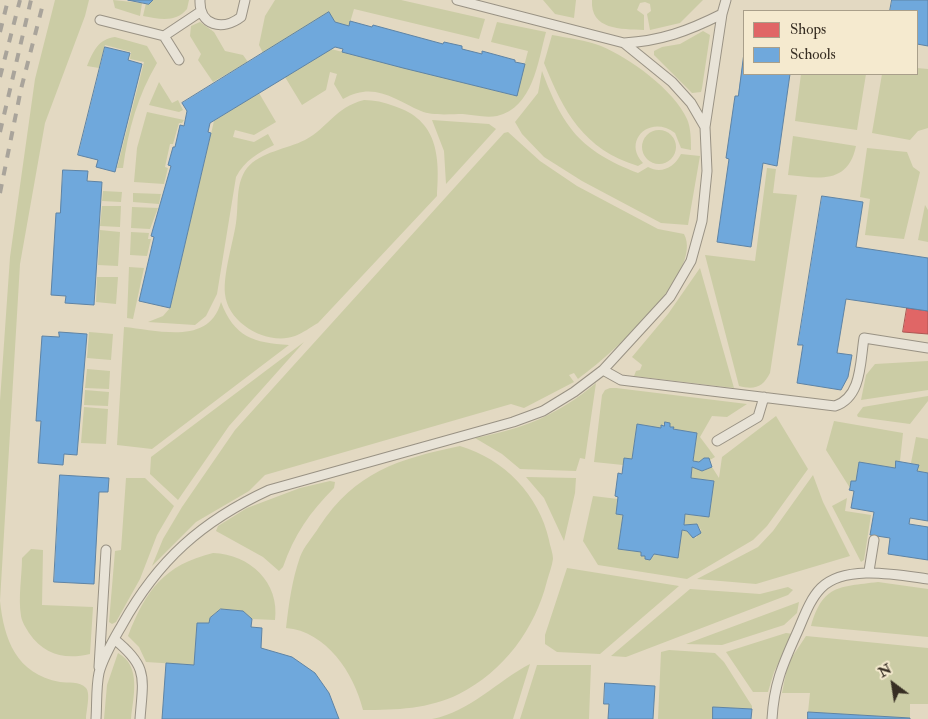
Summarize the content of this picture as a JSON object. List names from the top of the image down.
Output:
{
  "legend": ["Shops", "Schools"],
  "north": "top left"
}
